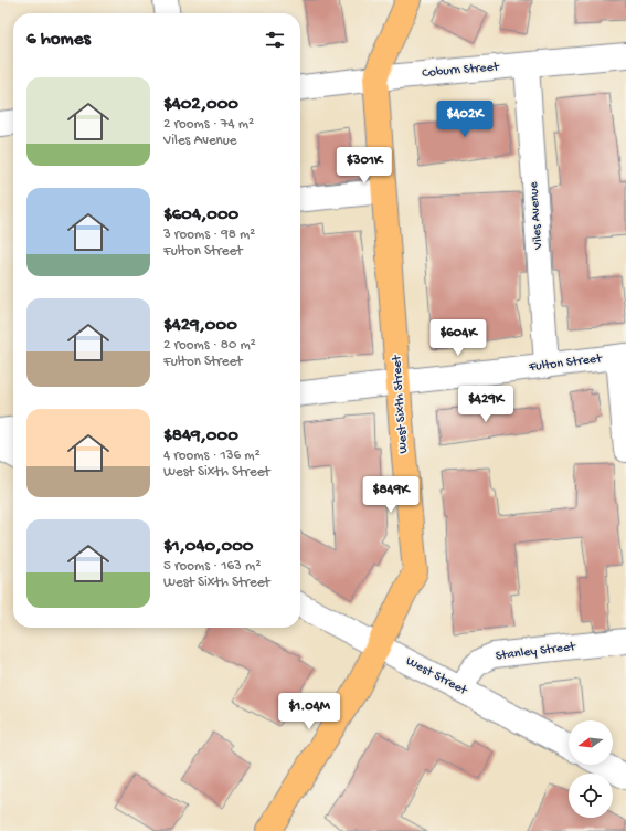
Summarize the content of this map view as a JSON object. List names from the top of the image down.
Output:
{
  "streets": {
    "main road": ["West Sixth Street"],
    "street": [
      "Coburn Street",
      "Viles Avenue",
      "Fulton Street",
      "Stanley Street",
      "West Street"
    ]
  },
  "crossings": [
    ["Coburn Street", "Viles Avenue"],
    ["Coburn Street", "West Sixth Street"],
    ["Viles Avenue", "Fulton Street"],
    ["Fulton Street", "West Sixth Street"],
    ["West Sixth Street", "West Street"],
    ["Stanley Street", "West Street"]
  ],
  "north": "left",
  "page": {
    "heading": "6 homes",
    "list": [
      {
        "name": "$402,000",
        "note": "2 rooms · 74 m² · Viles Avenue"
      },
      {
        "name": "$604,000",
        "note": "3 rooms · 98 m² · Fulton Street"
      },
      {
        "name": "$429,000",
        "note": "2 rooms · 80 m² · Fulton Street"
      },
      {
        "name": "$849,000",
        "note": "4 rooms · 136 m² · West Sixth Street"
      },
      {
        "name": "$1,040,000",
        "note": "5 rooms · 163 m² · West Sixth Street"
      }
    ],
    "price": [
      "$402K",
      "$301K",
      "$604K",
      "$429K",
      "$849K",
      "$1.04M"
    ]
  }
}
